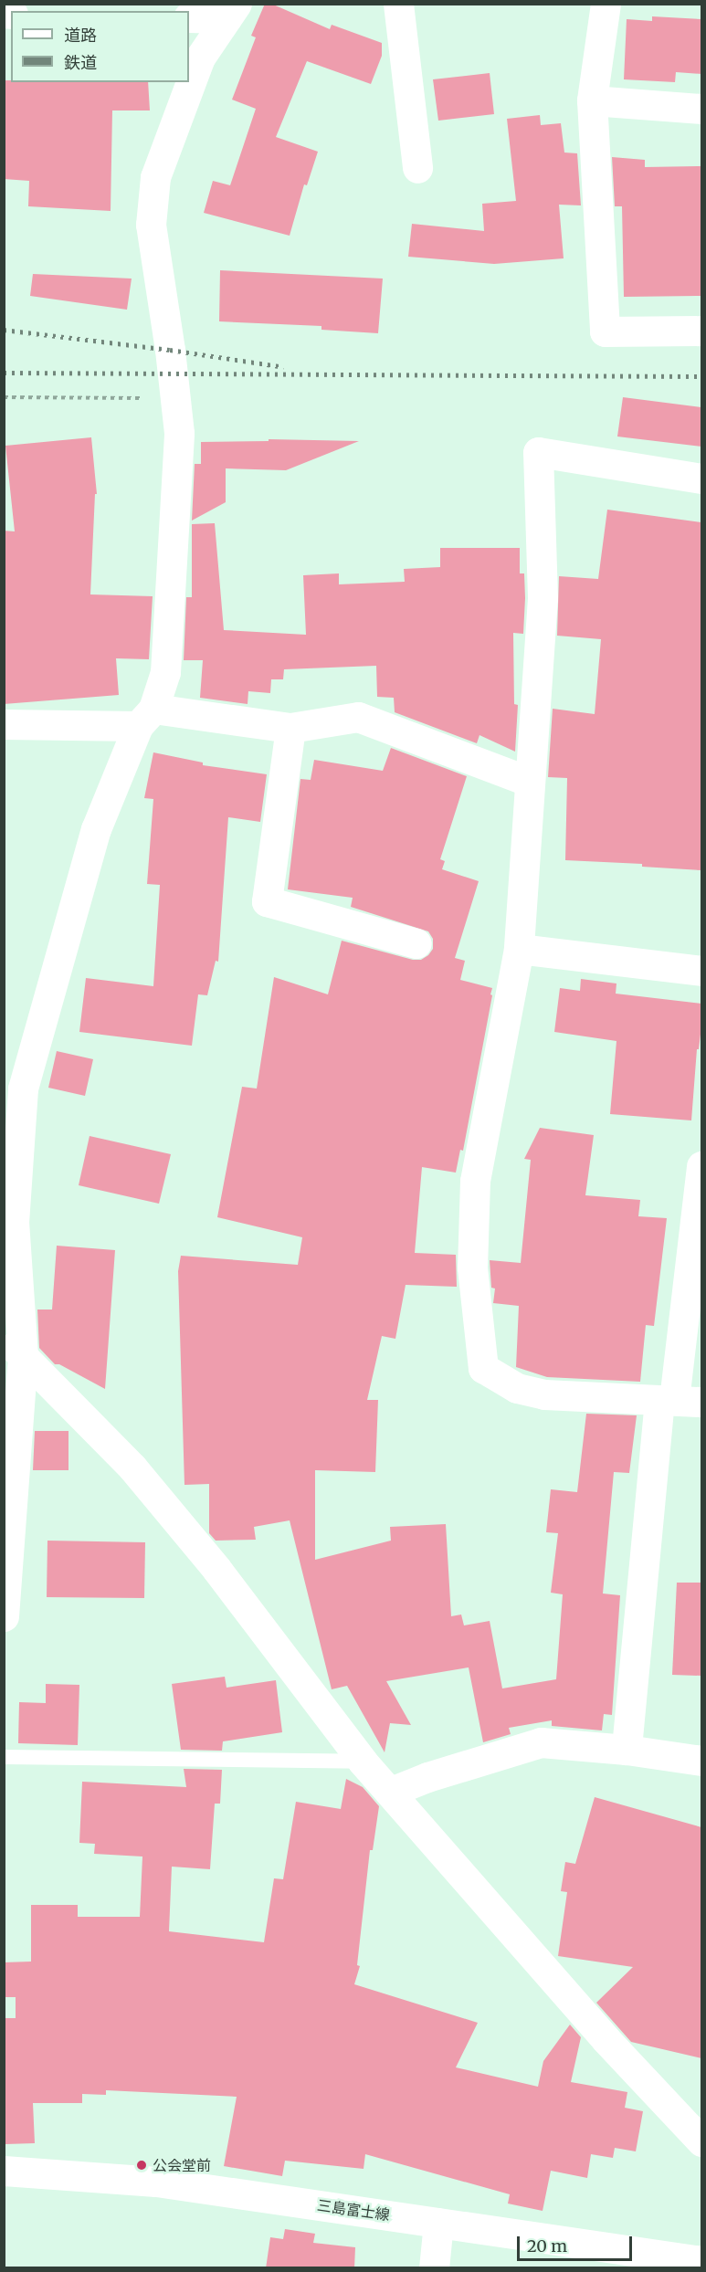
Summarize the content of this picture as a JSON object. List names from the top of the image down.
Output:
{
  "streets": {
    "street": ["三島富士線"]
  },
  "places": ["公会堂前"],
  "legend": ["道路", "鉄道"],
  "scale_bar": "20 m"
}
